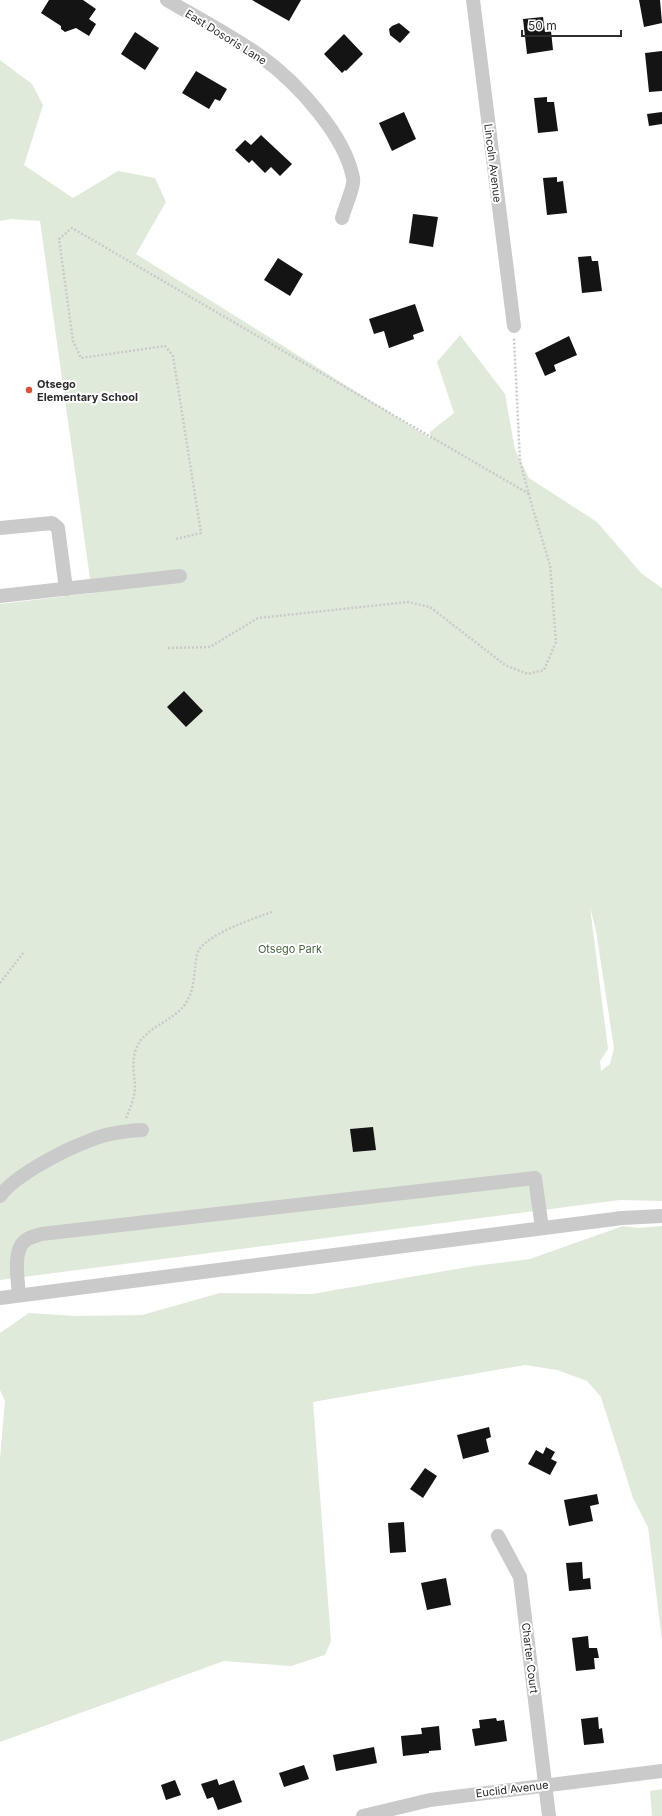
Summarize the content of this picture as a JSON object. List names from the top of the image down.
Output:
{
  "streets": {
    "street": [
      "East Dosoris Lane",
      "Lincoln Avenue",
      "Charter Court",
      "Euclid Avenue"
    ]
  },
  "crossings": [
    ["Charter Court", "Euclid Avenue"]
  ],
  "parks": ["Otsego Park"],
  "places": ["Otsego Elementary School"],
  "scale_bar": "50 m"
}
